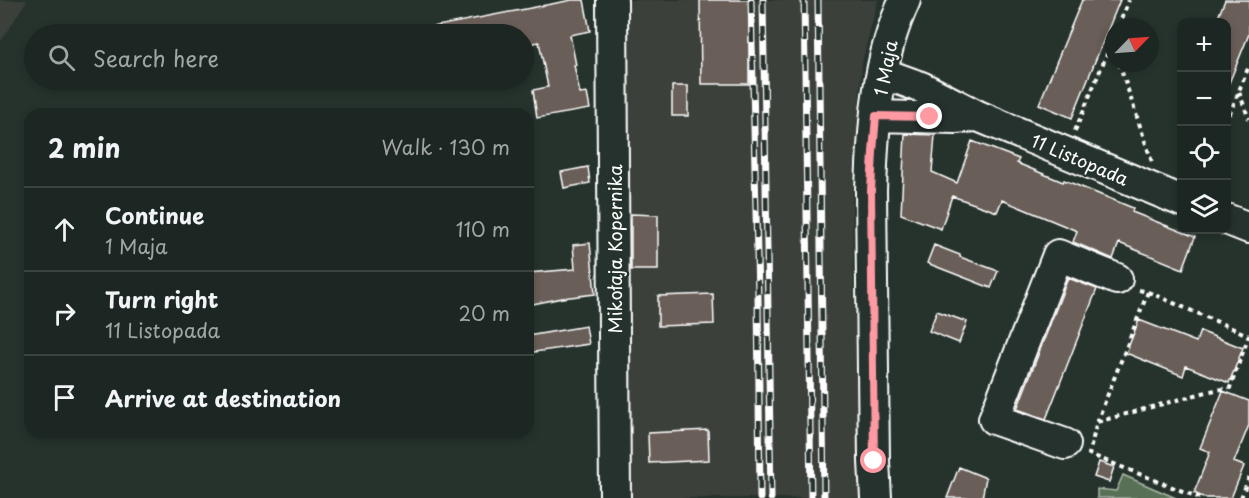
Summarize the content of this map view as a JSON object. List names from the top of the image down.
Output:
{
  "streets": {
    "street": ["1 Maja", "11 Listopada", "Mikołaja Kopernika"]
  },
  "crossings": [
    ["1 Maja", "11 Listopada"]
  ],
  "north": "top right",
  "page": {
    "map_buttons": ["+", "−"],
    "search": "Search here",
    "heading": ["2 min", "Walk · 130 m"],
    "list": [
      ["Continue", "1 Maja", "110 m"],
      ["Turn right", "11 Listopada", "20 m"],
      "Arrive at destination"
    ]
  }
}
